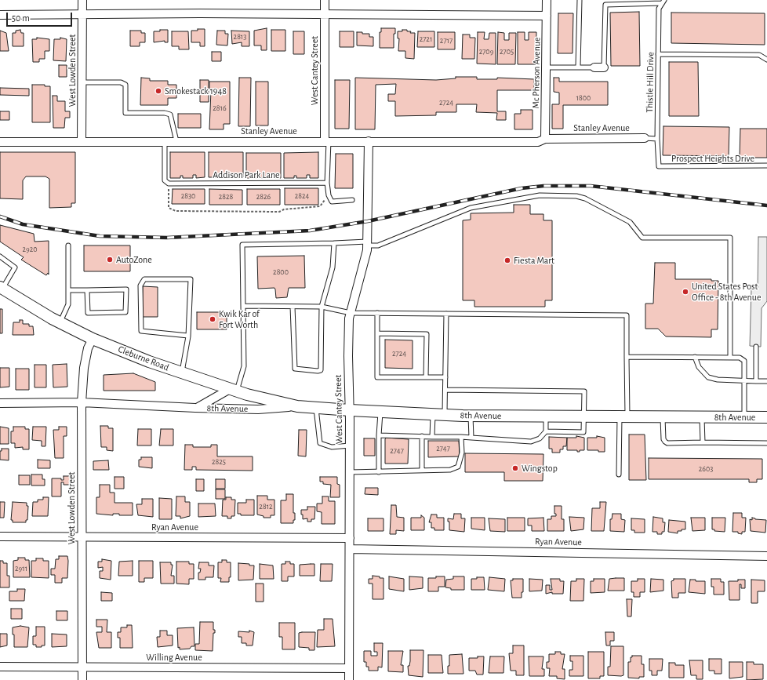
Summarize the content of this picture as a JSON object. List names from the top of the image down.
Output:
{
  "streets": {
    "main road": ["Cleburne Road", "8th Avenue"],
    "street": [
      "West Lowden Street",
      "West Cantey Street",
      "Mc Pherson Avenue",
      "Stanley Avenue",
      "Ryan Avenue",
      "Willing Avenue"
    ],
    "lane": ["Thistle Hill Drive", "Prospect Heights Drive", "Addison Park Lane"]
  },
  "crossings": [
    ["West Lowden Street", "Stanley Avenue"],
    ["West Lowden Street", "Cleburne Road"],
    ["West Lowden Street", "8th Avenue"],
    ["West Lowden Street", "Ryan Avenue"],
    ["West Lowden Street", "Willing Avenue"],
    ["West Cantey Street", "Stanley Avenue"],
    ["West Cantey Street", "8th Avenue"],
    ["West Cantey Street", "Ryan Avenue"],
    ["West Cantey Street", "Willing Avenue"],
    ["Mc Pherson Avenue", "Stanley Avenue"],
    ["Thistle Hill Drive", "Stanley Avenue"],
    ["Thistle Hill Drive", "Prospect Heights Drive"],
    ["Cleburne Road", "8th Avenue"]
  ],
  "places": [
    "Smokestack 1948",
    "AutoZone",
    "Fiesta Mart",
    "United States Post Office - 8th Avenue",
    "Kwik Kar of Fort Worth",
    "Wingstop"
  ],
  "house_numbers": [
    "2813",
    "2721",
    "2717",
    "2709",
    "2705",
    "1800",
    "2724",
    "2816",
    "2830",
    "2824",
    "2828",
    "2826",
    "2920",
    "2800",
    "2724",
    "2747",
    "2747",
    "2825",
    "2603",
    "2812",
    "2911"
  ],
  "scale_bar": "50 m"
}
